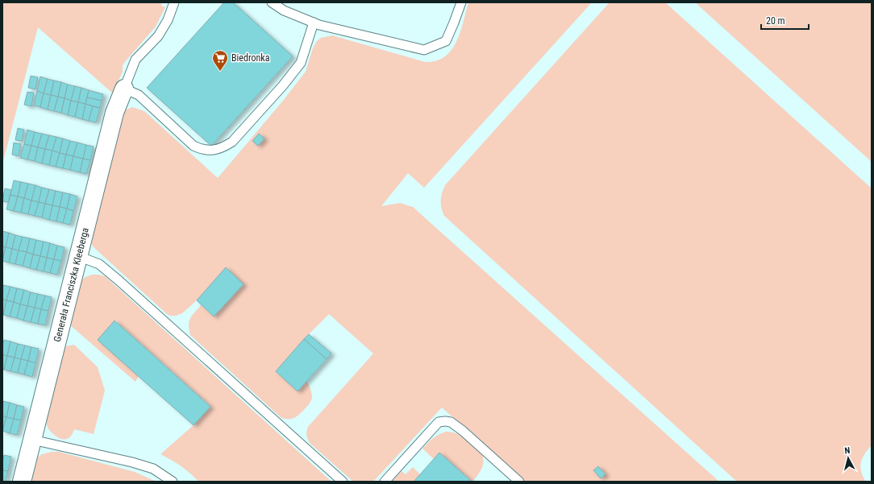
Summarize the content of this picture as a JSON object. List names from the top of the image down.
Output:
{
  "streets": {
    "street": ["Generała Franciszka Kleeberga"]
  },
  "places": {
    "supermarket": ["Biedronka"]
  },
  "scale_bar": "20 m",
  "north": "top"
}
